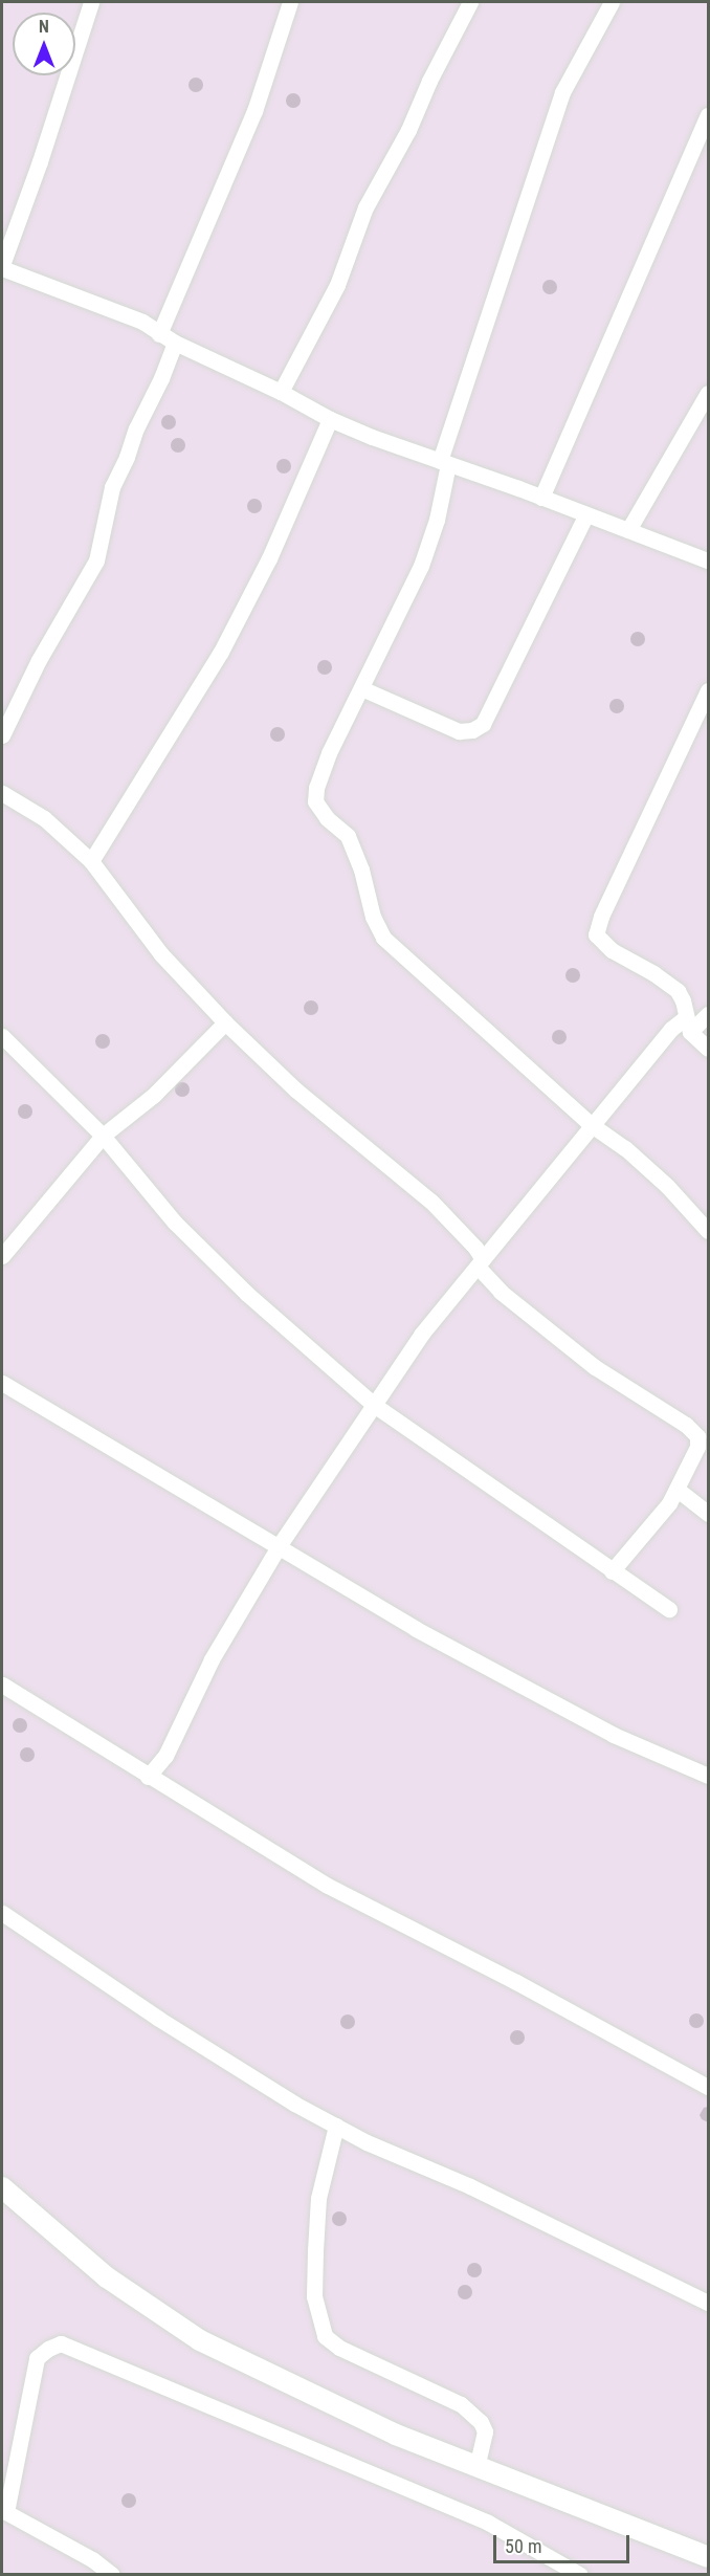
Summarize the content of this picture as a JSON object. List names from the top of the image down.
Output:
{
  "scale_bar": "50 m",
  "north": "top"
}
